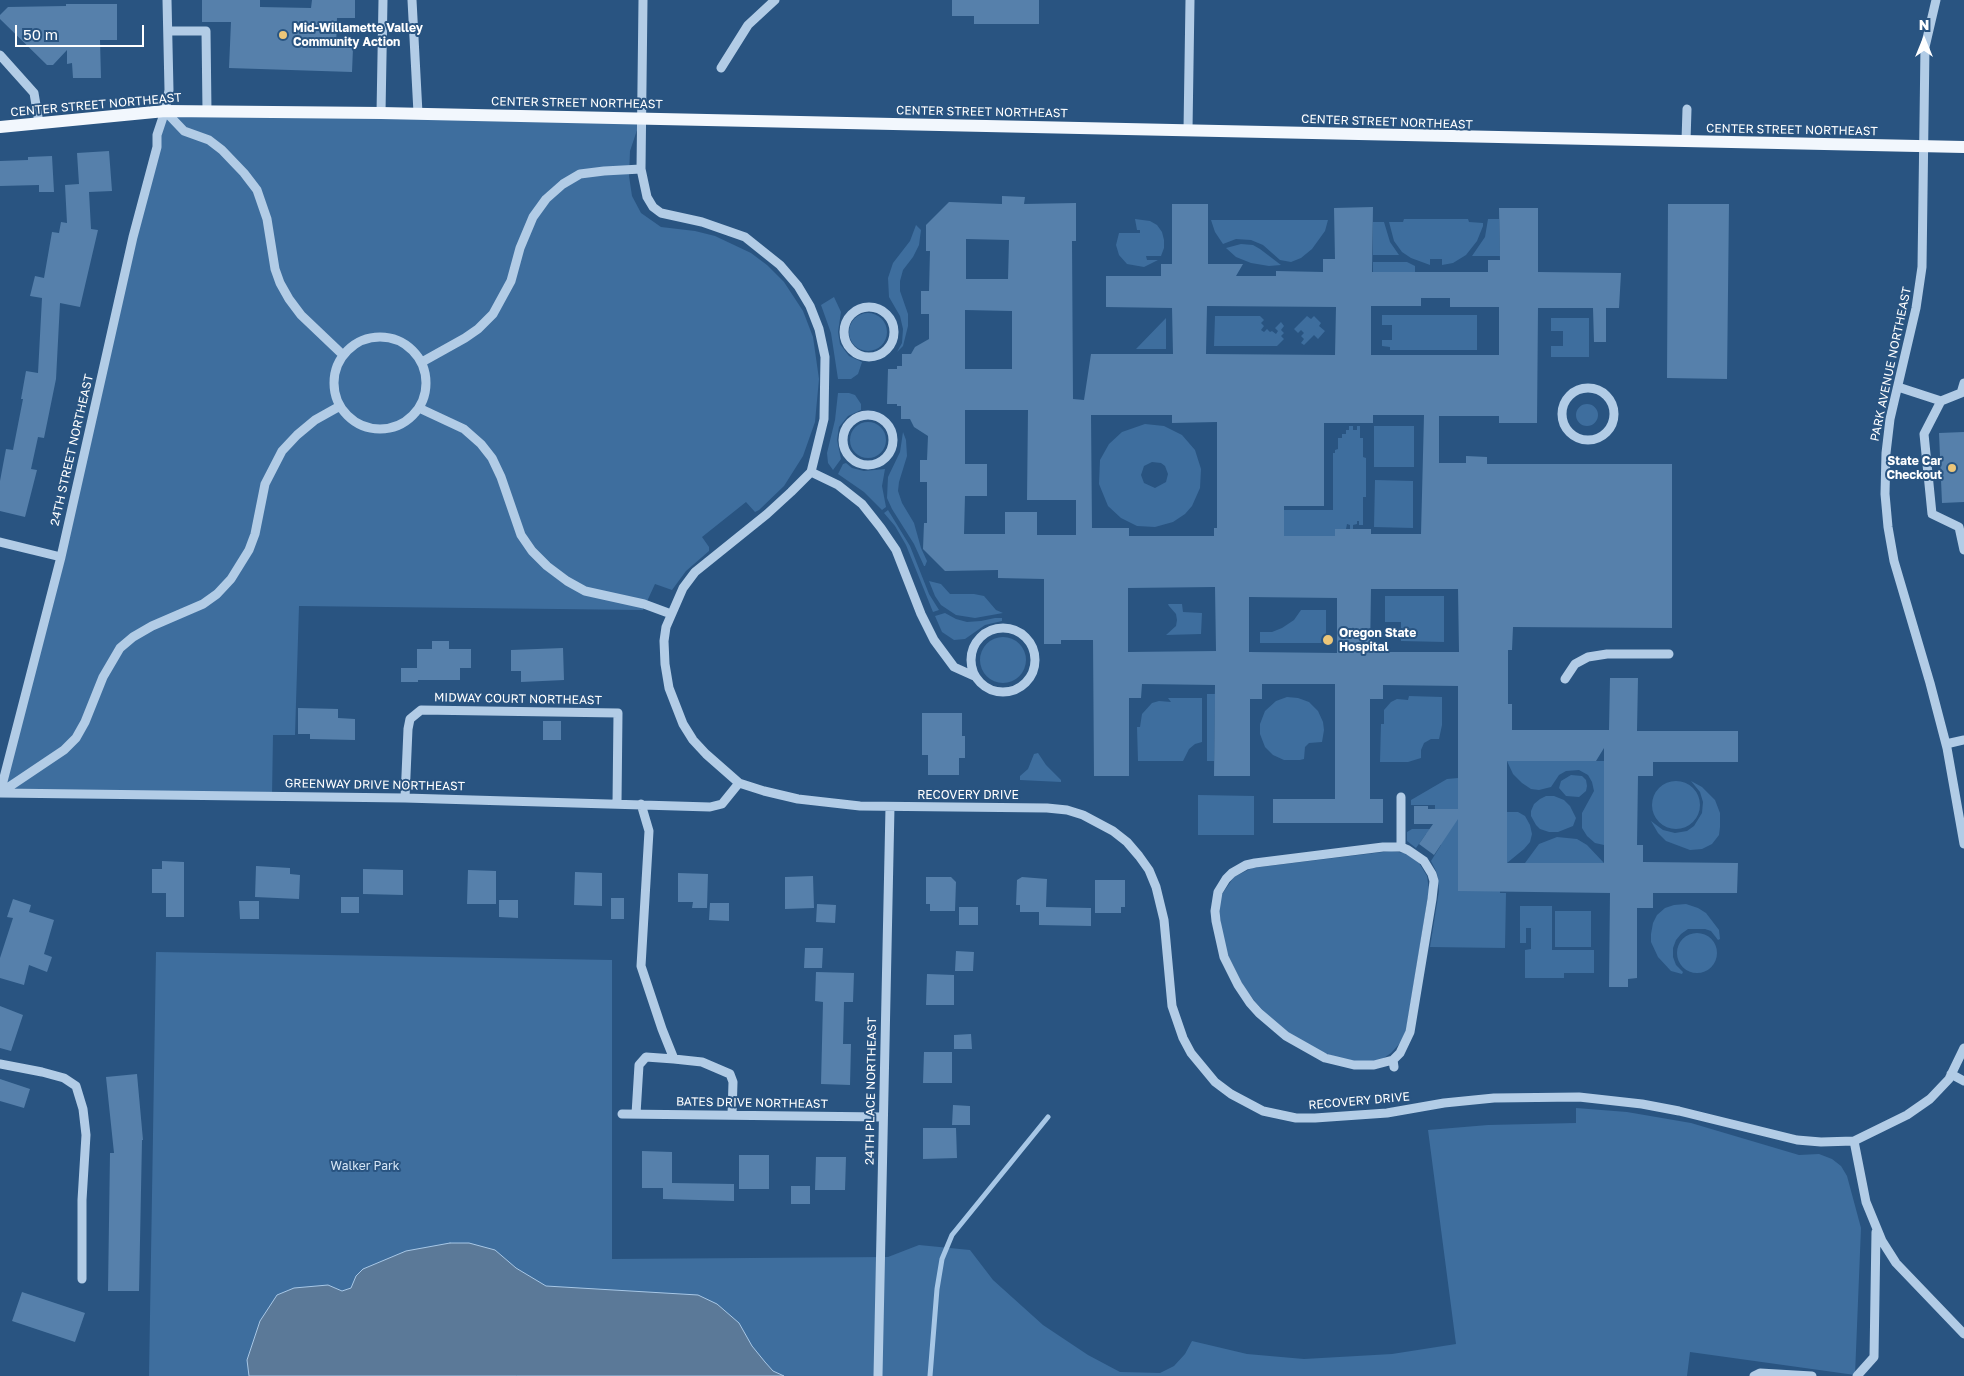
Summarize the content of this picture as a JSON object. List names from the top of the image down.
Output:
{
  "streets": {
    "main road": ["CENTER STREET NORTHEAST"],
    "street": [
      "PARK AVENUE NORTHEAST",
      "24TH STREET NORTHEAST",
      "MIDWAY COURT NORTHEAST",
      "GREENWAY DRIVE NORTHEAST",
      "RECOVERY DRIVE",
      "24TH PLACE NORTHEAST",
      "BATES DRIVE NORTHEAST"
    ]
  },
  "crossings": [
    ["CENTER STREET NORTHEAST", "PARK AVENUE NORTHEAST"],
    ["CENTER STREET NORTHEAST", "24TH STREET NORTHEAST"],
    ["CENTER STREET NORTHEAST", "RECOVERY DRIVE"],
    ["24TH STREET NORTHEAST", "GREENWAY DRIVE NORTHEAST"],
    ["MIDWAY COURT NORTHEAST", "GREENWAY DRIVE NORTHEAST"],
    ["GREENWAY DRIVE NORTHEAST", "RECOVERY DRIVE"],
    ["RECOVERY DRIVE", "24TH PLACE NORTHEAST"],
    ["24TH PLACE NORTHEAST", "BATES DRIVE NORTHEAST"]
  ],
  "parks": ["Walker Park"],
  "places": ["Mid-Willamette Valley Community Action", "State Car Checkout", "Oregon State Hospital"],
  "scale_bar": "50 m",
  "north": "top"
}
